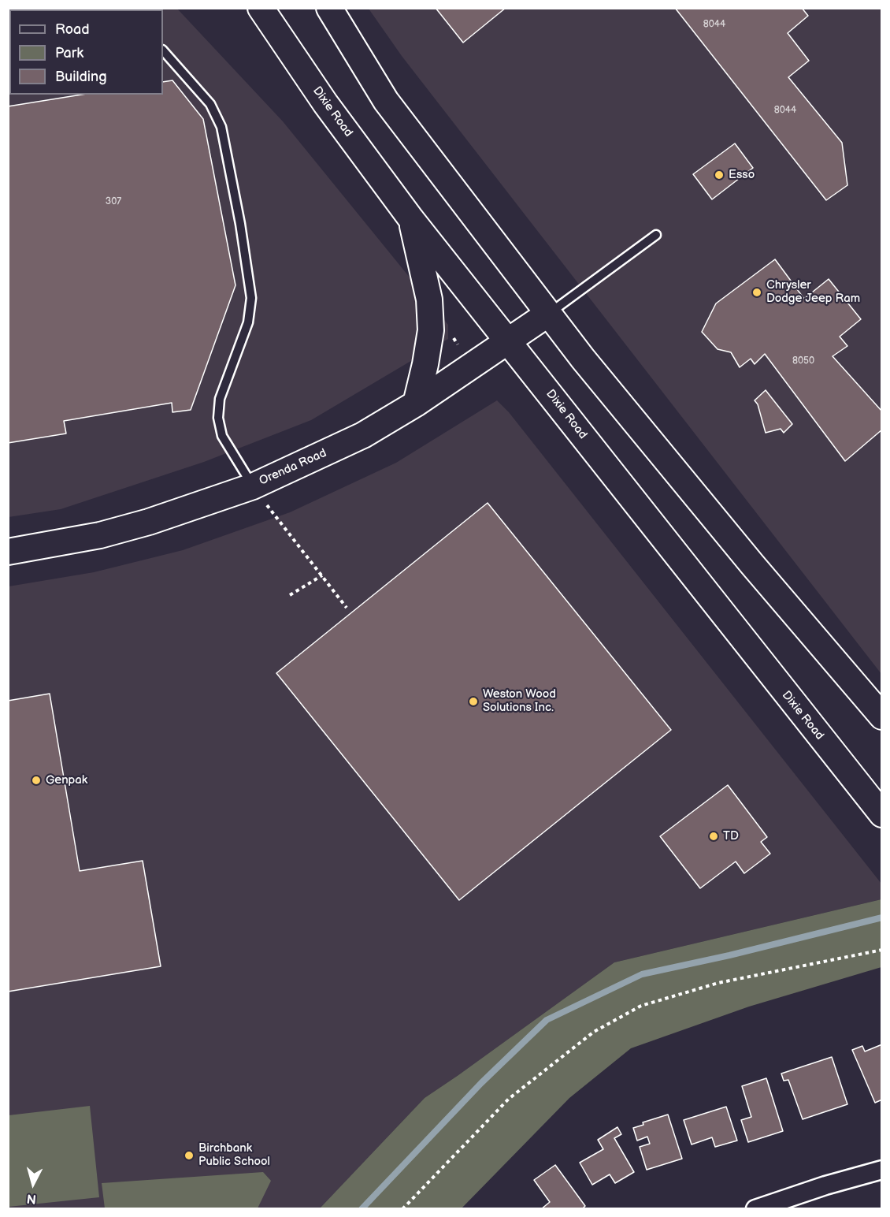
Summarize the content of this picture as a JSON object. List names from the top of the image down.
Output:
{
  "streets": {
    "main road": ["Dixie Road", "Orenda Road"]
  },
  "crossings": [
    ["Dixie Road", "Orenda Road"]
  ],
  "places": [
    "Esso",
    "Chrysler Dodge Jeep Ram",
    "Weston Wood Solutions Inc.",
    "Genpak",
    "TD",
    "Birchbank Public School"
  ],
  "house_numbers": [
    "8044",
    "8044",
    "307",
    "8050"
  ],
  "legend": ["Road", "Park", "Building"],
  "north": "bottom"
}
